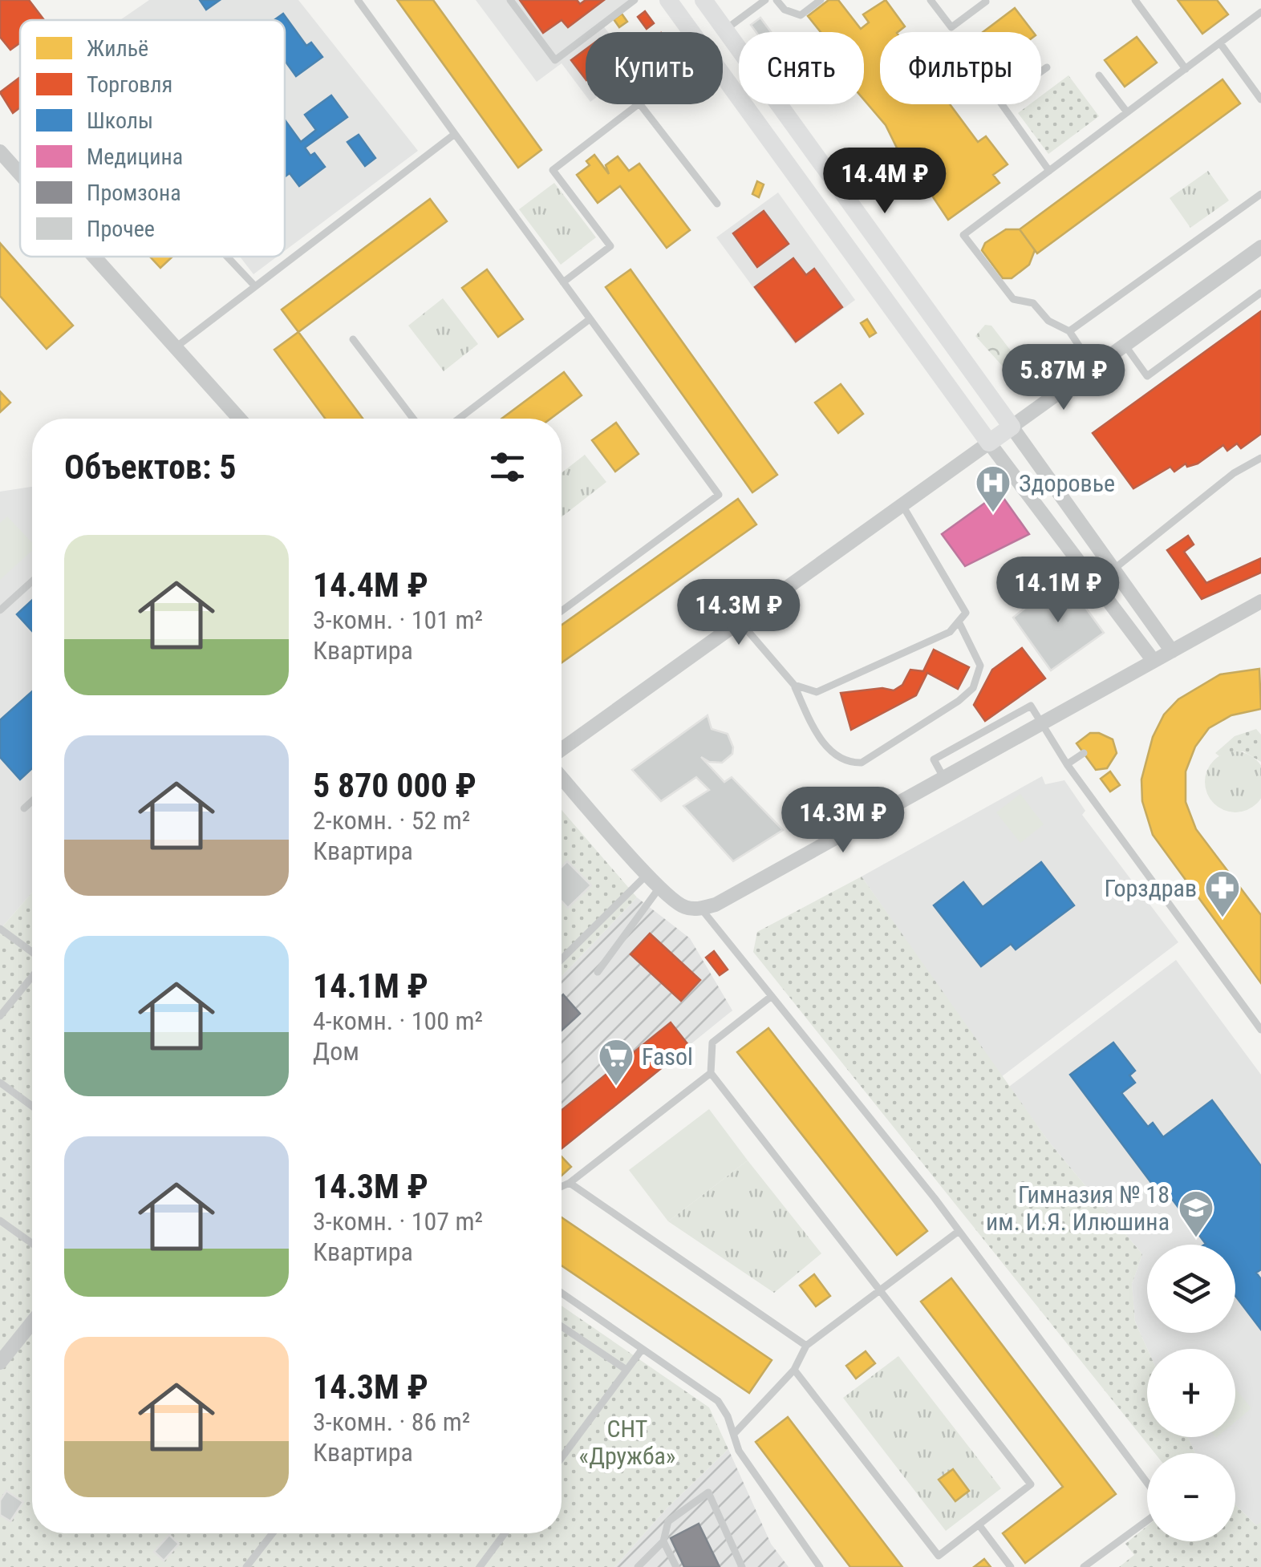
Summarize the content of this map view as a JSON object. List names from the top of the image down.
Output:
{
  "parks": ["СНТ «Дружба»"],
  "places": {
    "hospital": ["Здоровье"],
    "pharmacy": ["Горздрав"],
    "supermarket": ["Fasol"],
    "school or university": ["Гимназия № 18 им. И.Я. Илюшина"]
  },
  "legend": [
    "Жильё",
    "Торговля",
    "Школы",
    "Медицина",
    "Промзона",
    "Прочее"
  ],
  "page": {
    "chip": ["Купить", "Снять", "Фильтры"],
    "price": [
      "14.4M ₽",
      "5.87M ₽",
      "14.1M ₽",
      "14.3M ₽",
      "14.3M ₽"
    ],
    "heading": "Объектов: 5",
    "list": [
      {
        "name": "14.4M ₽",
        "note": "3-комн. · 101 m² · Квартира"
      },
      {
        "name": "5 870 000 ₽",
        "note": "2-комн. · 52 m² · Квартира"
      },
      {
        "name": "14.1M ₽",
        "note": "4-комн. · 100 m² · Дом"
      },
      {
        "name": "14.3M ₽",
        "note": "3-комн. · 107 m² · Квартира"
      },
      {
        "name": "14.3M ₽",
        "note": "3-комн. · 86 m² · Квартира"
      }
    ],
    "map_buttons": ["+", "−"]
  }
}
